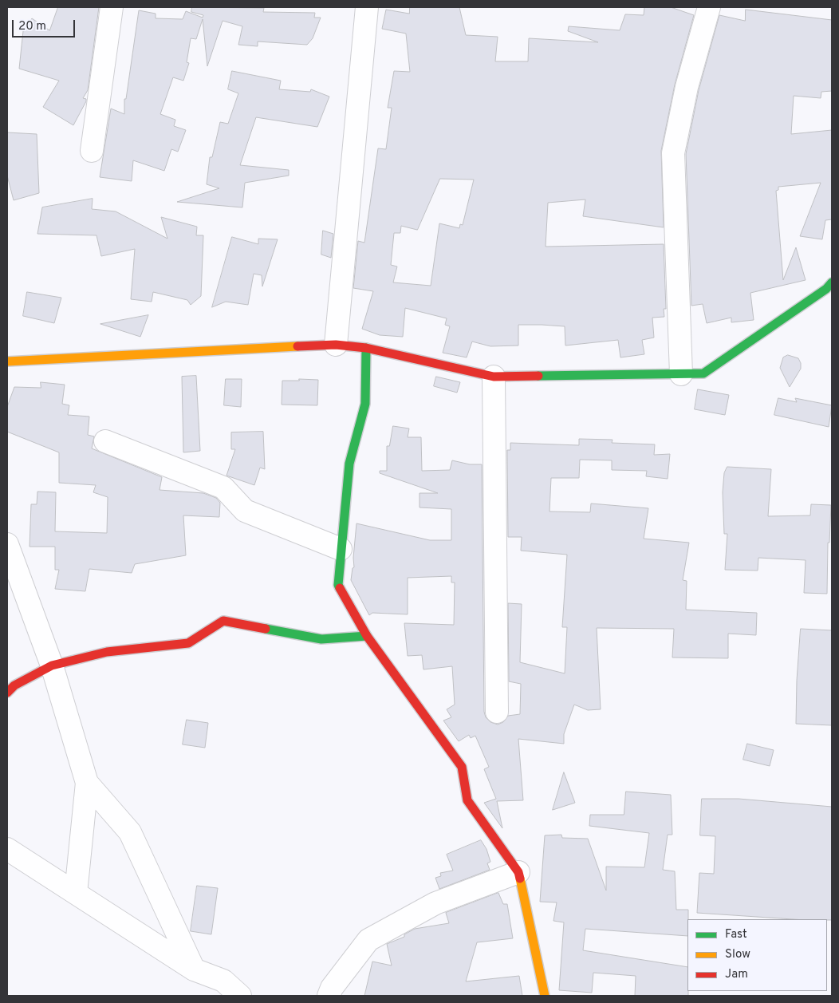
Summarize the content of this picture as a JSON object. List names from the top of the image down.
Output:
{
  "legend": ["Fast", "Slow", "Jam"],
  "scale_bar": "20 m"
}
